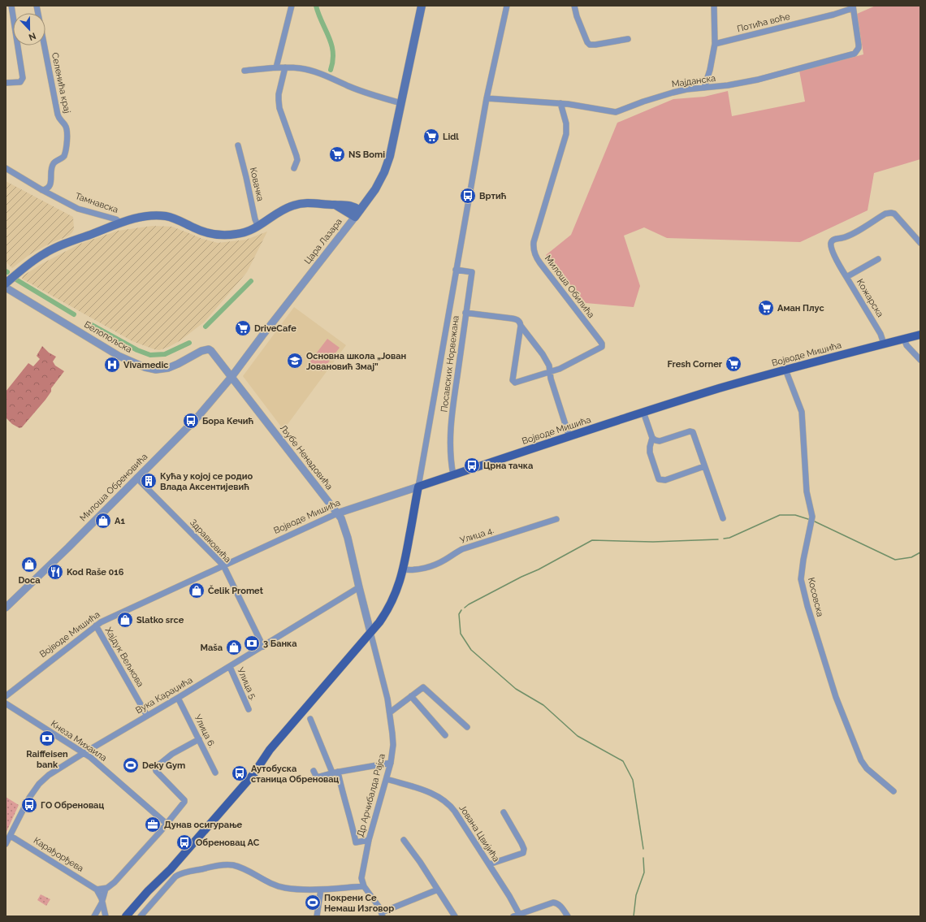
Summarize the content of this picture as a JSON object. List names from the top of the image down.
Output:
{
  "streets": {
    "main road": ["Тамнавска", "Цара Лазара", "Војводе Мишића"],
    "street": [
      "Потића воће",
      "Мајданска",
      "Селенића крај",
      "Ковачка",
      "Милоша Обилића",
      "Кожарска",
      "Белопољска",
      "Посавских Норвежана",
      "Љубе Ненадовића",
      "Милоша Обреновића",
      "Улица 4.",
      "Здравковића",
      "Косовска",
      "Хајдук Вељкова",
      "Улица 5.",
      "Вука Караџића",
      "Улица 6.",
      "Кнеза Михаила",
      "Др Арчибалда Рајса",
      "Јована Цвијића",
      "Карађорђева"
    ]
  },
  "crossings": [
    ["Потића воће", "Мајданска"],
    ["Мајданска", "Милоша Обилића"],
    ["Селенића крај", "Тамнавска"],
    ["Ковачка", "Тамнавска"],
    ["Тамнавска", "Цара Лазара"],
    ["Цара Лазара", "Белопољска"],
    ["Цара Лазара", "Љубе Ненадовића"],
    ["Цара Лазара", "Милоша Обреновића"],
    ["Кожарска", "Војводе Мишића"],
    ["Белопољска", "Љубе Ненадовића"],
    ["Белопољска", "Милоша Обреновића"],
    ["Војводе Мишића", "Посавских Норвежана"],
    ["Војводе Мишића", "Љубе Ненадовића"],
    ["Војводе Мишића", "Здравковића"],
    ["Војводе Мишића", "Косовска"],
    ["Војводе Мишића", "Хајдук Вељкова"],
    ["Љубе Ненадовића", "Милоша Обреновића"],
    ["Љубе Ненадовића", "Вука Караџића"],
    ["Љубе Ненадовића", "Др Арчибалда Рајса"],
    ["Милоша Обреновића", "Здравковића"],
    ["Здравковића", "Вука Караџића"],
    ["Хајдук Вељкова", "Вука Караџића"],
    ["Улица 5.", "Вука Караџића"],
    ["Вука Караџића", "Улица 6."],
    ["Вука Караџића", "Кнеза Михаила"],
    ["Вука Караџића", "Карађорђева"],
    ["Др Арчибалда Рајса", "Јована Цвијића"]
  ],
  "places": {
    "supermarket": [
      "Lidl",
      "NS Bomi",
      "Аман Плус",
      "DriveCafe",
      "Fresh Corner"
    ],
    "bus stop": [
      "Вртић",
      "Бора Кечић",
      "Црна тачка",
      "Аутобуска станица Обреновац",
      "ГО Обреновац",
      "Обреновац АС"
    ],
    "school or university": ["Основна школа „Јован Јовановић Змај”"],
    "hospital": ["Vivamedic"],
    "building": ["Кућа у којој се родио Влада Аксентијевић"],
    "shop": [
      "A1",
      "Doca",
      "Čelik Promet",
      "Slatko srce",
      "Maša"
    ],
    "restaurant": ["Kod Raše 016"],
    "bank": ["3 Банка", "Raiffeisen bank"],
    "sports": ["Deky Gym", "Покрени Се Немаш Изговор"],
    "office": ["Дунав осигурање"]
  },
  "north": "bottom"
}
